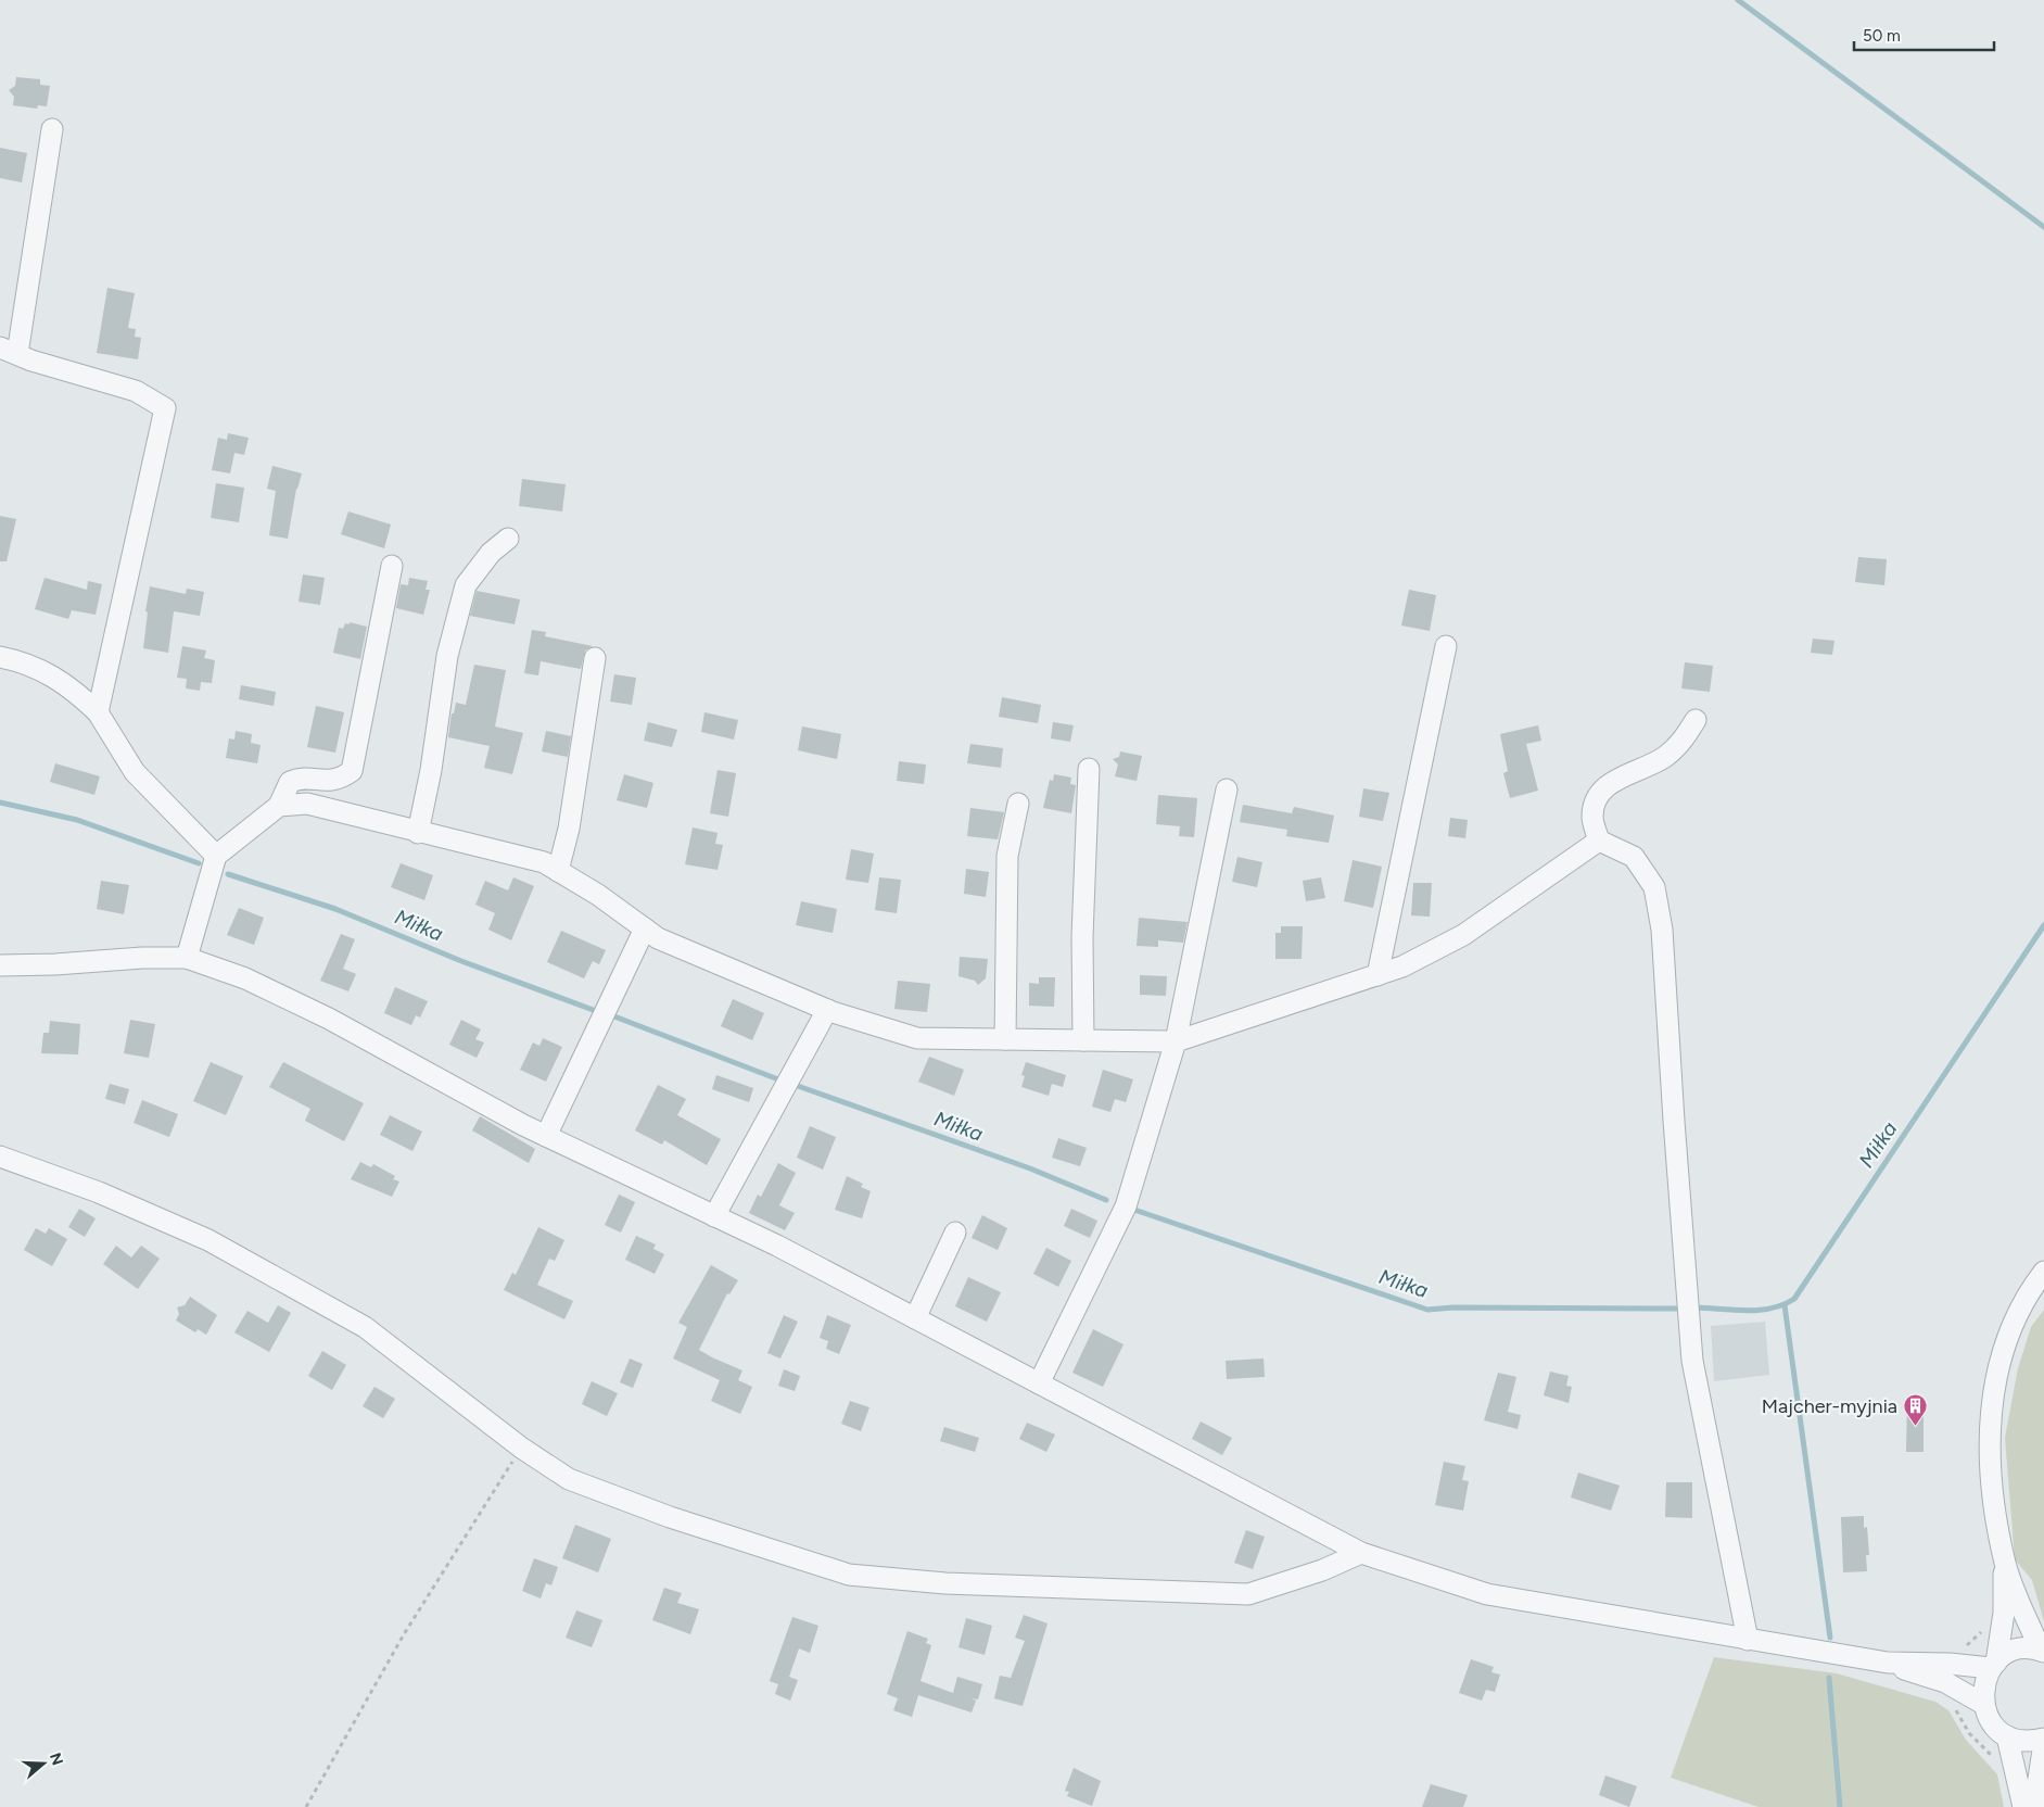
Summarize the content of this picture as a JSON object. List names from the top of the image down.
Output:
{
  "water": ["Miłka"],
  "places": {
    "building": ["Majcher-myjnia"]
  },
  "scale_bar": "50 m",
  "north": "right"
}
